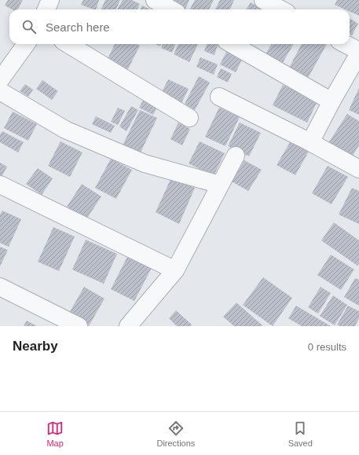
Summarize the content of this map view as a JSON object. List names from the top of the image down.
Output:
{
  "page": {
    "search": "Search here",
    "heading": ["Nearby", "0 results"],
    "nav": ["Map", "Directions", "Saved"]
  }
}
